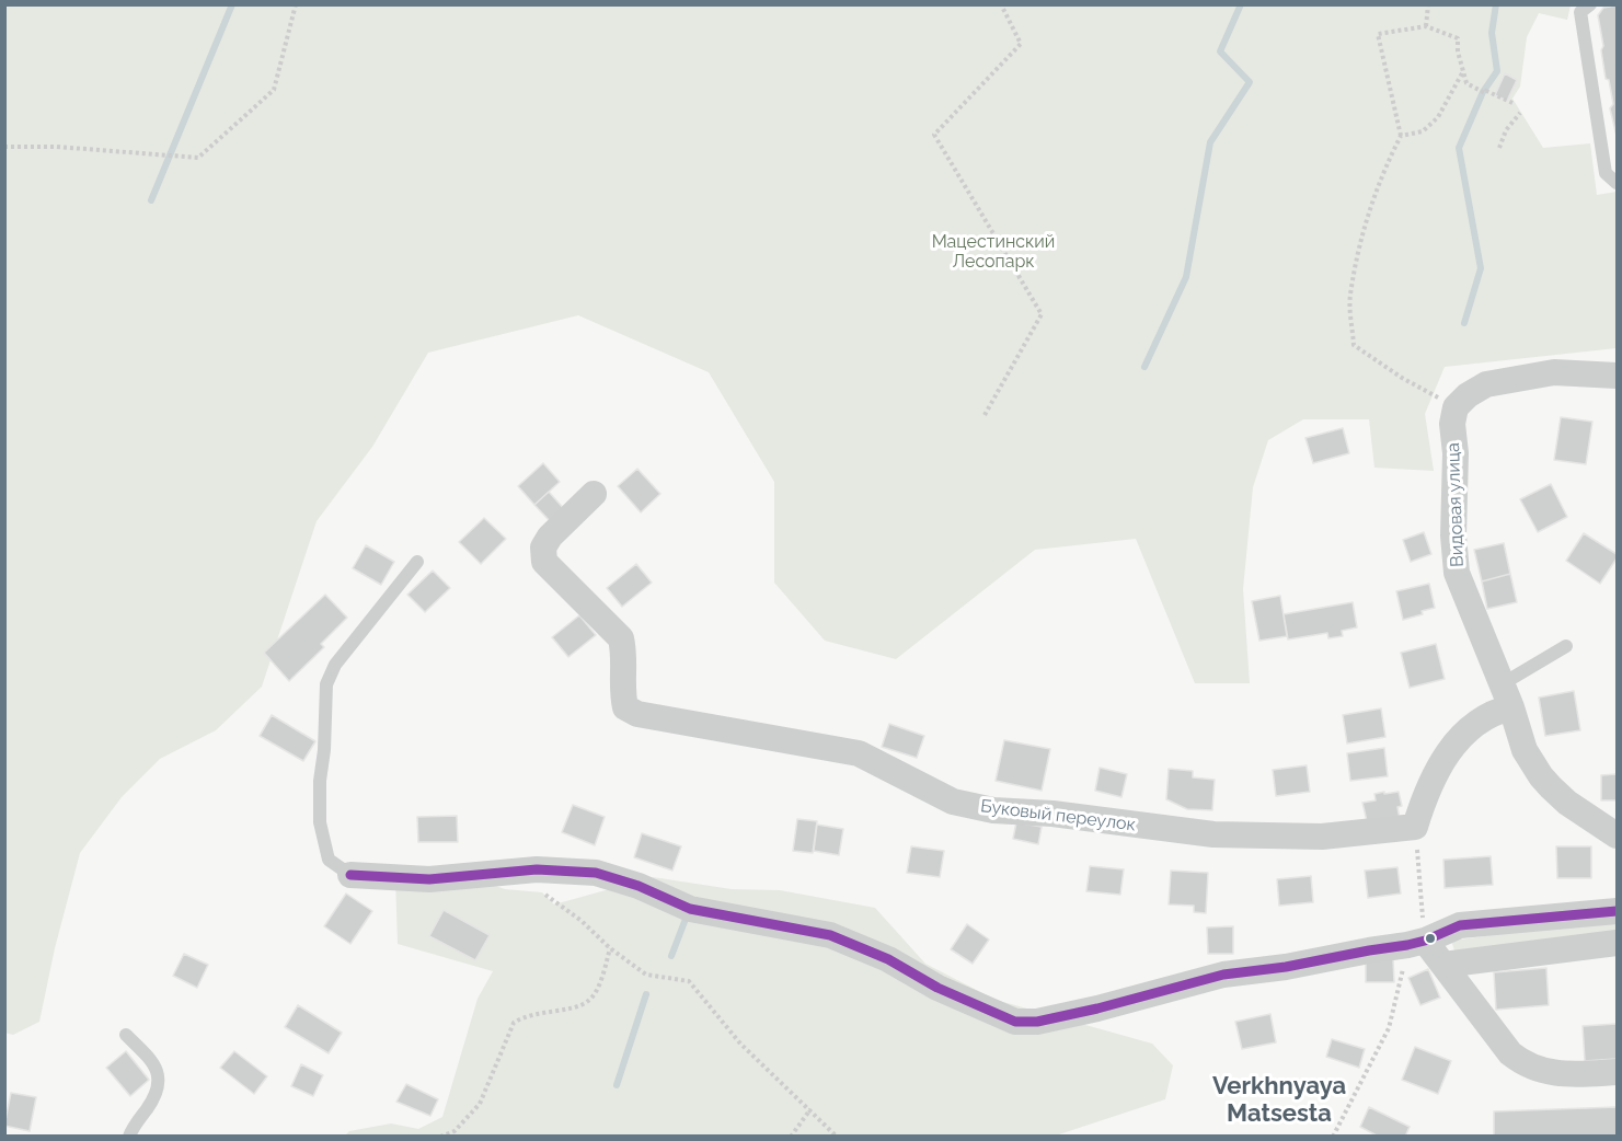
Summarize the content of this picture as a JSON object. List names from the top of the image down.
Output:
{
  "streets": {
    "street": ["Видовая улица", "Буковый переулок"]
  },
  "districts": ["Verkhnyaya Matsesta"],
  "parks": ["Мацестинский Лесопарк"]
}
